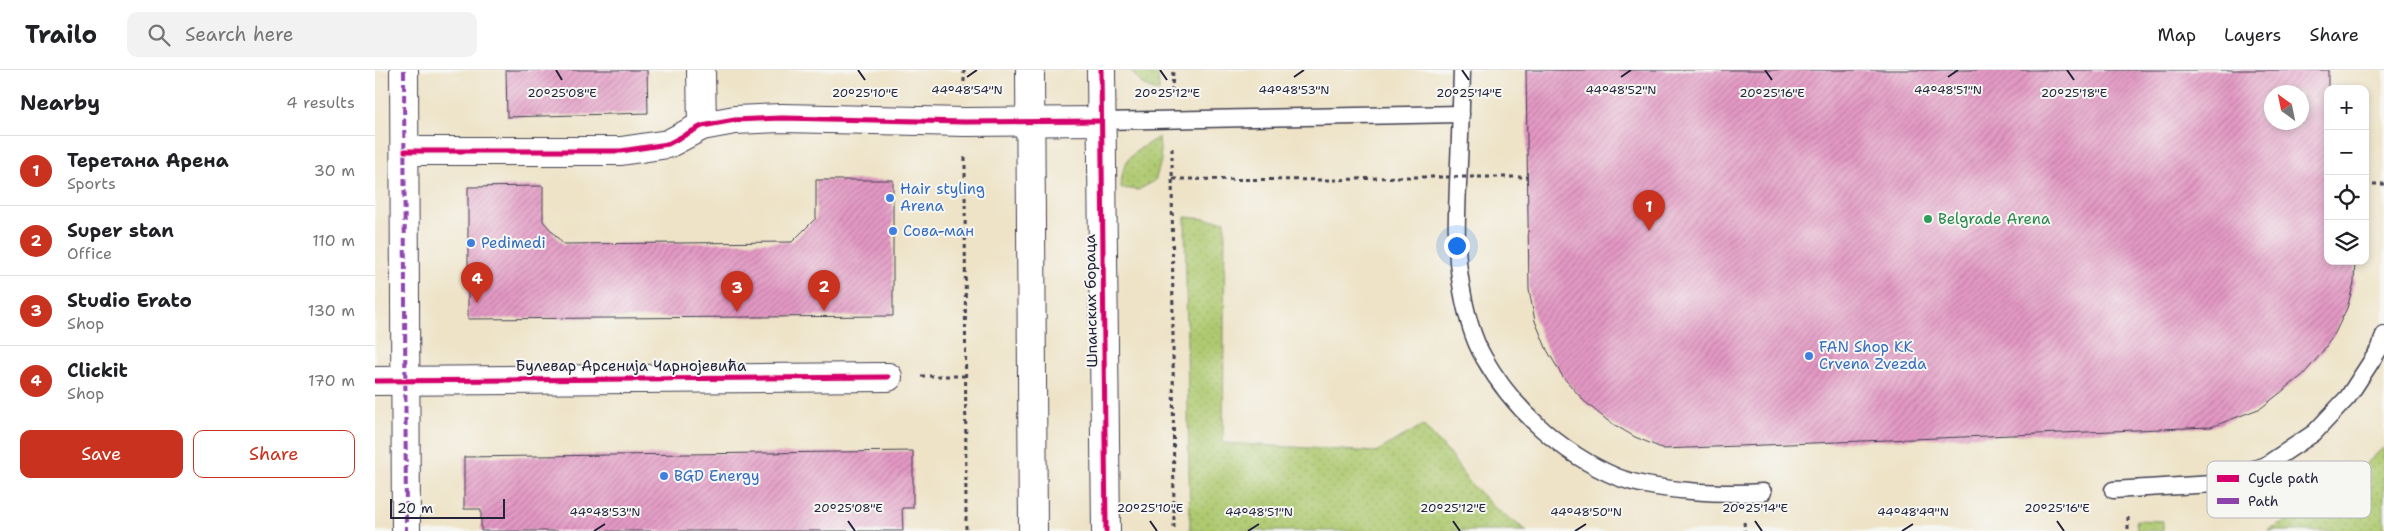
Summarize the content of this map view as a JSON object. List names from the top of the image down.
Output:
{
  "streets": {
    "street": ["Шпанских бораца", "Булевар Арсенија Чарнојевића"]
  },
  "places": [
    "Hair styling Arena",
    "Belgrade Arena",
    "Сова-ман",
    "Pedimedi",
    "FAN Shop KK Crvena Zvezda",
    "BGD Energy"
  ],
  "legend": ["Cycle path", "Path"],
  "scale_bar": "20 m",
  "north": "top left",
  "page": {
    "header": "Trailo",
    "search": "Search here",
    "nav": ["Map", "Layers", "Share"],
    "heading": ["Nearby", "4 results"],
    "map_buttons": ["+", "−"],
    "list": [
      {
        "mark": "1",
        "name": "Теретана Арена",
        "note": "Sports",
        "value": "30 m"
      },
      {
        "mark": "2",
        "name": "Super stan",
        "note": "Office",
        "value": "110 m"
      },
      {
        "mark": "3",
        "name": "Studio Erato",
        "note": "Shop",
        "value": "130 m"
      },
      {
        "mark": "4",
        "name": "Clickit",
        "note": "Shop",
        "value": "170 m"
      }
    ],
    "pins": [
      "1",
      "4",
      "2",
      "3"
    ],
    "buttons": ["Save", "Share"],
    "scale": "20 m"
  },
  "coordinates": [
    "44°48'54\"N",
    "44°48'53\"N",
    "44°48'52\"N",
    "44°48'51\"N",
    "20°25'08\"E",
    "20°25'10\"E",
    "20°25'12\"E",
    "20°25'14\"E",
    "20°25'16\"E",
    "20°25'18\"E",
    "44°48'50\"N",
    "44°48'49\"N"
  ]
}
